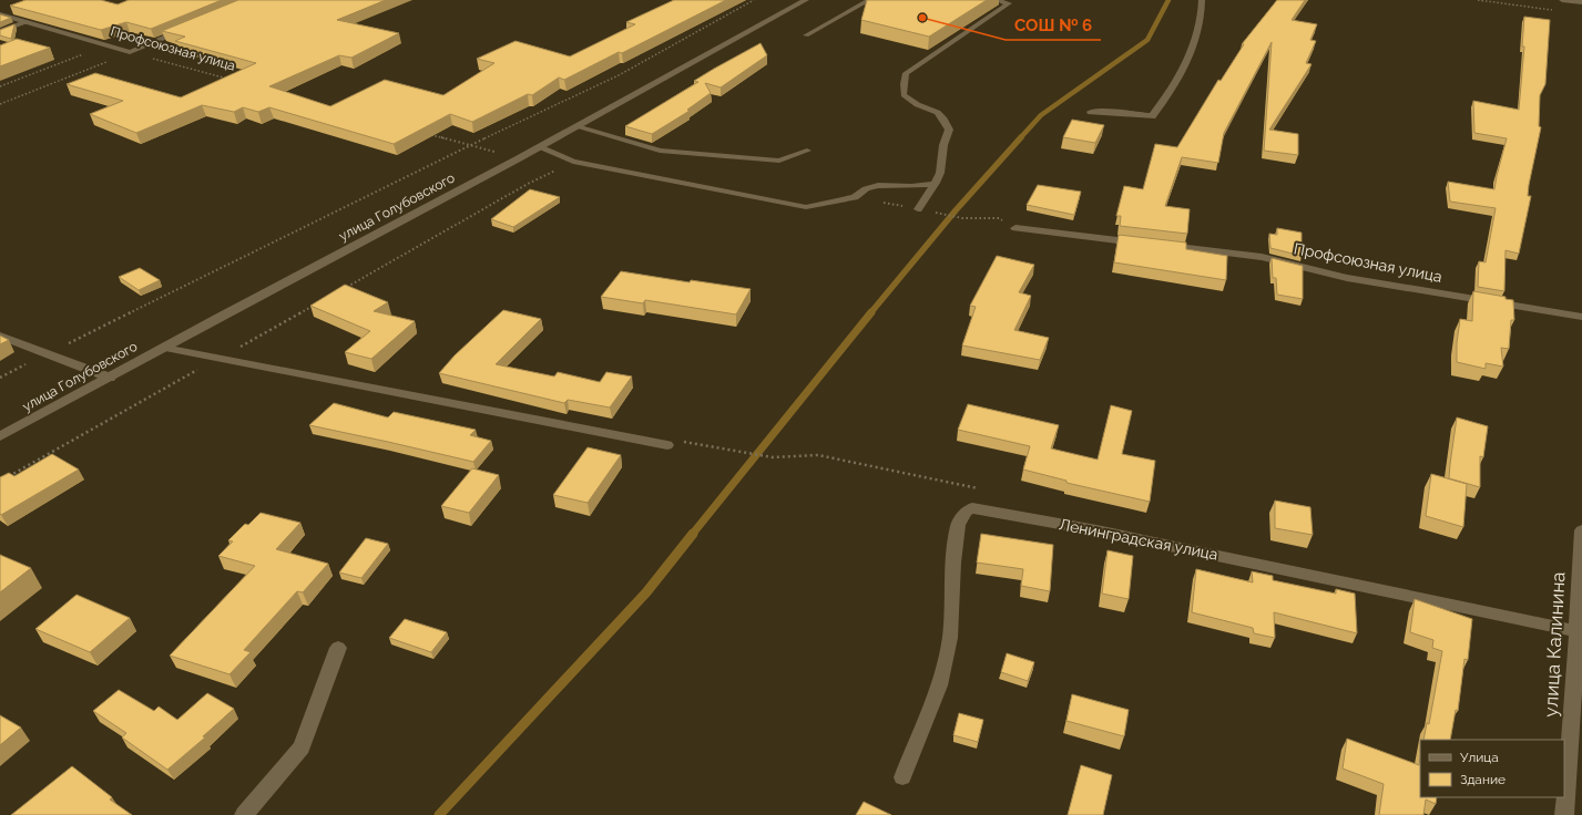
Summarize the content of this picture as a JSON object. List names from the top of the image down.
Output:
{
  "streets": {
    "street": [
      "Профсоюзная улица",
      "улица Голубовского",
      "Ленинградская улица",
      "улица Калинина"
    ]
  },
  "crossings": [
    ["Ленинградская улица", "улица Калинина"]
  ],
  "places": ["СОШ № 6"],
  "legend": ["Улица", "Здание"]
}
